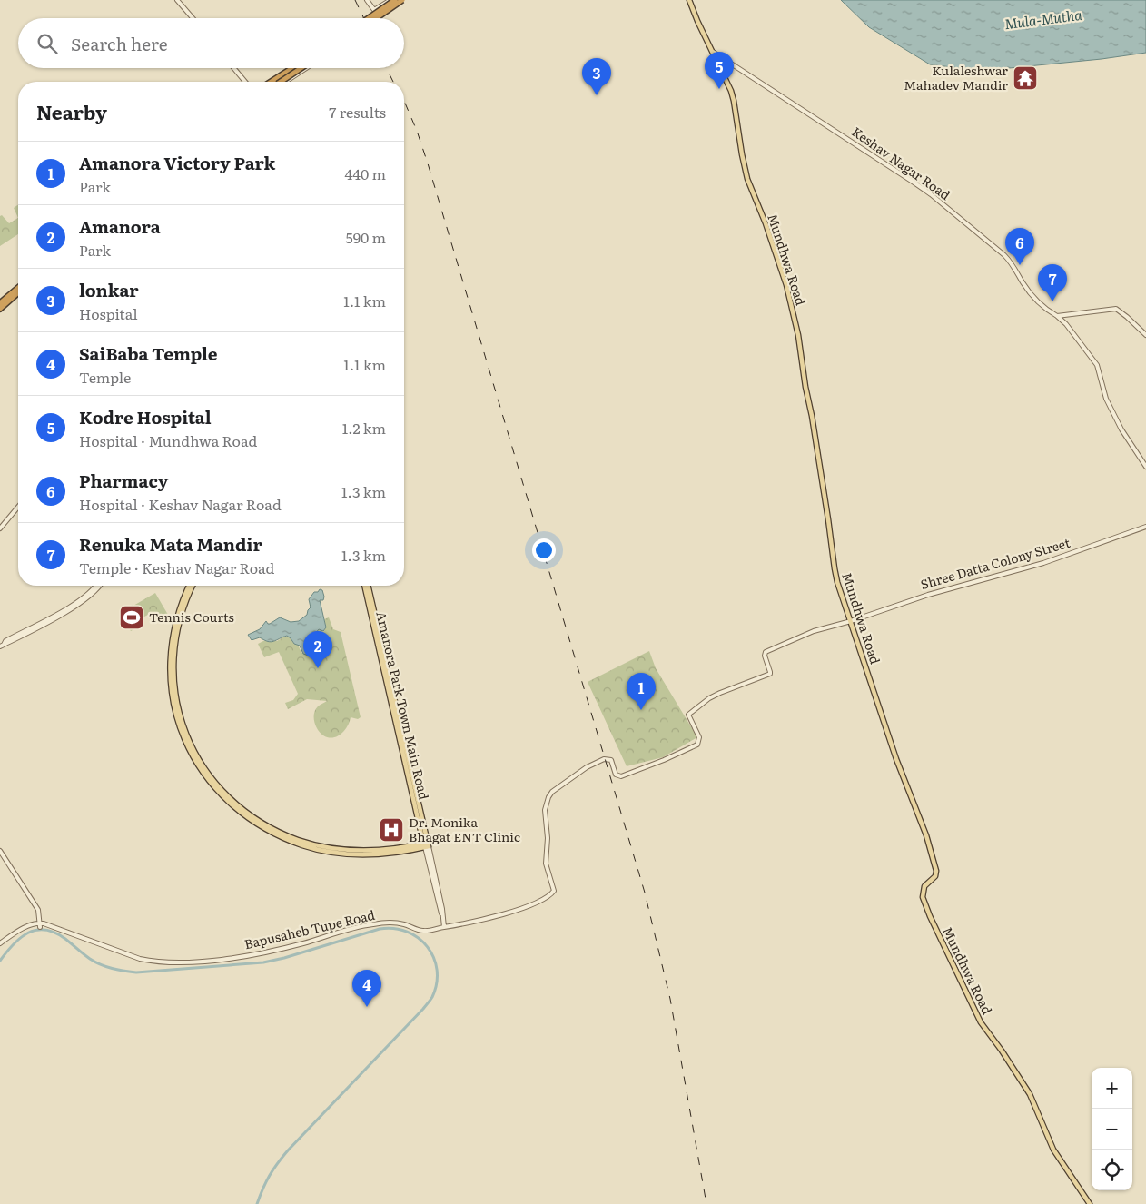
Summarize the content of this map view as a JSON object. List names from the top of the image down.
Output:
{
  "streets": {
    "main road": ["Mundhwa Road", "Amanora Park Town Main Road"],
    "street": ["Keshav Nagar Road", "Shree Datta Colony Street", "Bapusaheb Tupe Road"]
  },
  "crossings": [
    ["Keshav Nagar Road", "Mundhwa Road"],
    ["Mundhwa Road", "Shree Datta Colony Street"],
    ["Shree Datta Colony Street", "Amanora Park Town Main Road"],
    ["Shree Datta Colony Street", "Bapusaheb Tupe Road"],
    ["Amanora Park Town Main Road", "Bapusaheb Tupe Road"]
  ],
  "water": ["Mula-Mutha"],
  "places": {
    "temple": ["Kulaleshwar Mahadev Mandir"],
    "sports": ["Tennis Courts"],
    "hospital": ["Dr. Monika Bhagat ENT Clinic"]
  },
  "page": {
    "search": "Search here",
    "pins": [
      "5",
      "3",
      "6",
      "7",
      "2",
      "1",
      "4"
    ],
    "heading": ["Nearby", "7 results"],
    "list": [
      {
        "mark": "1",
        "name": "Amanora Victory Park",
        "note": "Park",
        "value": "440 m"
      },
      {
        "mark": "2",
        "name": "Amanora",
        "note": "Park",
        "value": "590 m"
      },
      {
        "mark": "3",
        "name": "lonkar",
        "note": "Hospital",
        "value": "1.1 km"
      },
      {
        "mark": "4",
        "name": "SaiBaba Temple",
        "note": "Temple",
        "value": "1.1 km"
      },
      {
        "mark": "5",
        "name": "Kodre Hospital",
        "note": "Hospital · Mundhwa Road",
        "value": "1.2 km"
      },
      {
        "mark": "6",
        "name": "Pharmacy",
        "note": "Hospital · Keshav Nagar Road",
        "value": "1.3 km"
      },
      {
        "mark": "7",
        "name": "Renuka Mata Mandir",
        "note": "Temple · Keshav Nagar Road",
        "value": "1.3 km"
      }
    ],
    "map_buttons": ["+", "−"]
  }
}
